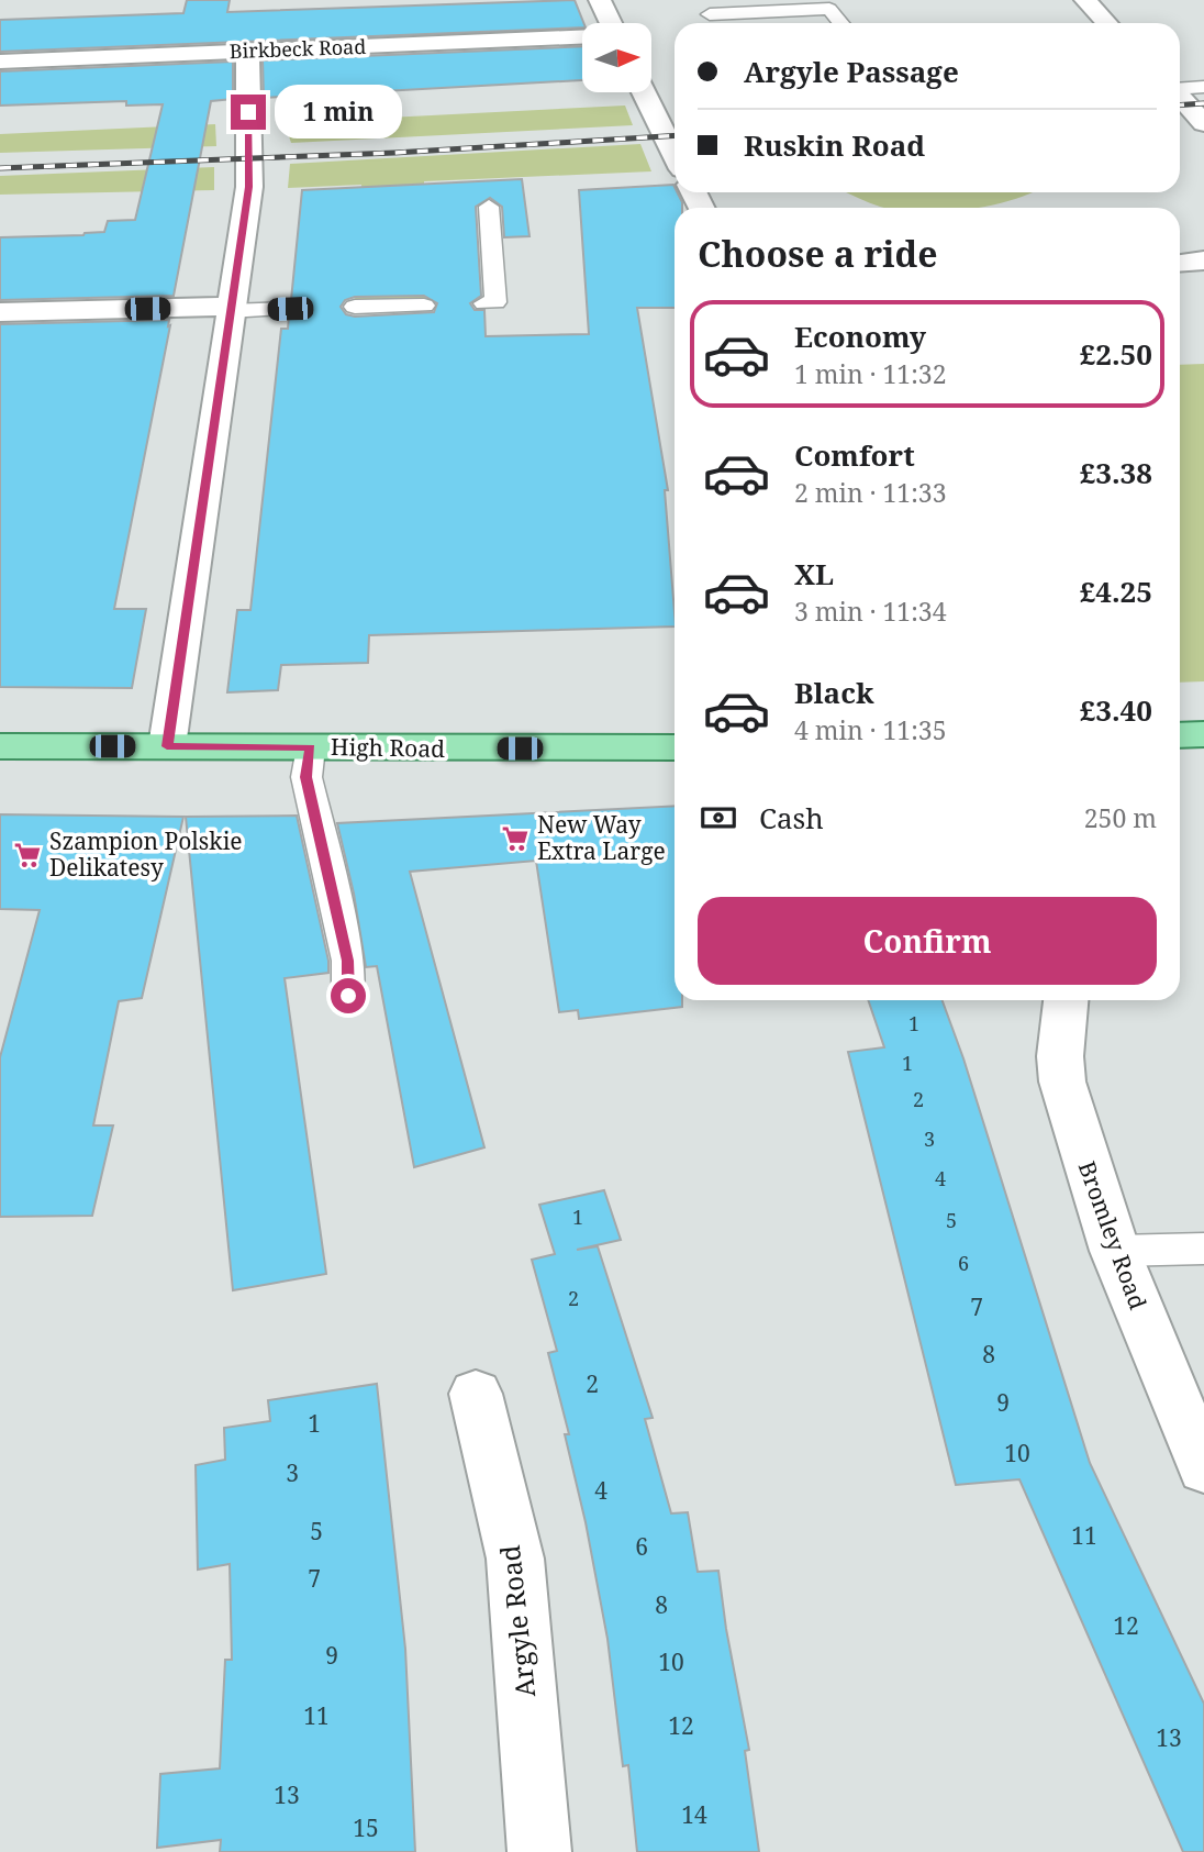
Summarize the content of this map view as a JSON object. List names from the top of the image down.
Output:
{
  "streets": {
    "main road": ["High Road"],
    "street": ["Birkbeck Road", "Bromley Road", "Argyle Road"]
  },
  "places": {
    "supermarket": ["New Way Extra Large", "Szampion Polskie Delikatesy"]
  },
  "house_numbers": [
    "1",
    "1",
    "2",
    "3",
    "4",
    "1",
    "5",
    "6",
    "2",
    "7",
    "8",
    "2",
    "9",
    "1",
    "10",
    "3",
    "4",
    "5",
    "11",
    "6",
    "7",
    "8",
    "12",
    "9",
    "10",
    "11",
    "12",
    "13",
    "13",
    "14",
    "15"
  ],
  "north": "right",
  "page": {
    "banner": ["Argyle Passage", "Ruskin Road"],
    "bubble": "1 min",
    "heading": "Choose a ride",
    "list": [
      {
        "name": "Economy",
        "note": "1 min · 11:32",
        "value": "£2.50"
      },
      {
        "name": "Comfort",
        "note": "2 min · 11:33",
        "value": "£3.38"
      },
      {
        "name": "XL",
        "note": "3 min · 11:34",
        "value": "£4.25"
      },
      {
        "name": "Black",
        "note": "4 min · 11:35",
        "value": "£3.40"
      }
    ],
    "pay": ["Cash", "250 m"],
    "buttons": "Confirm"
  }
}
